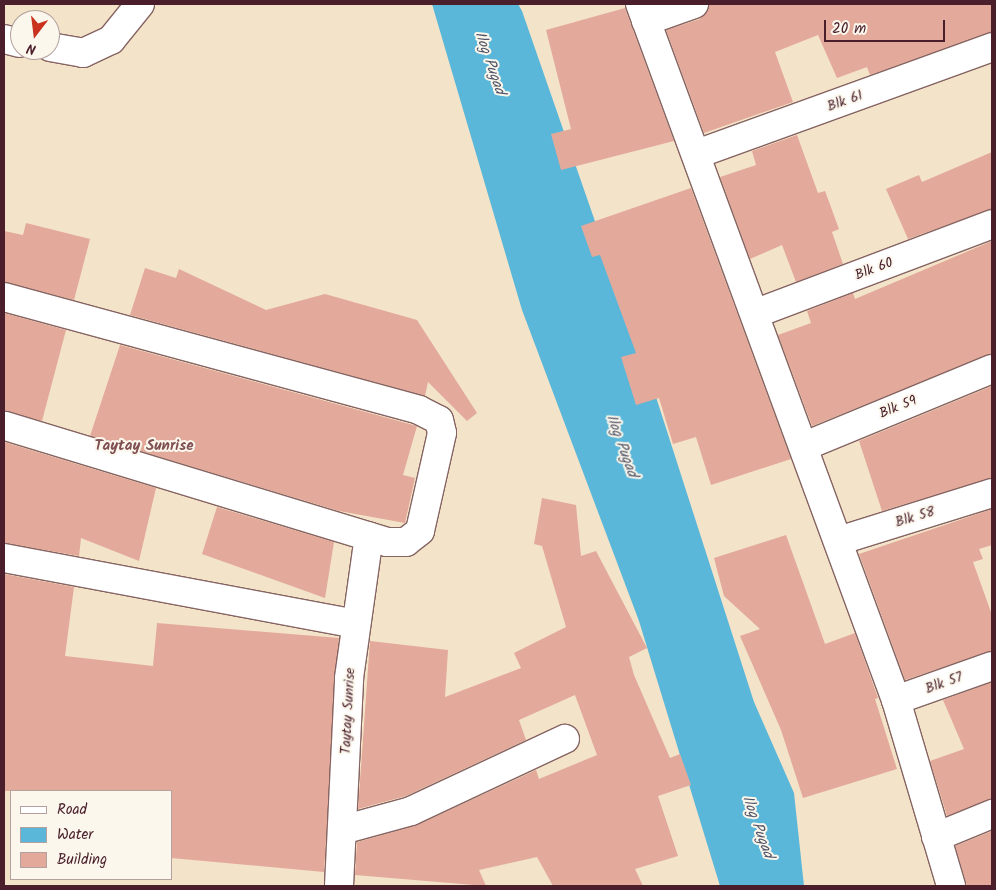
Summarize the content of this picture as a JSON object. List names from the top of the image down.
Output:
{
  "streets": {
    "street": [
      "Blk 61",
      "Blk 60",
      "Blk 59",
      "Blk 58",
      "Blk 57",
      "Taytay Sunrise"
    ]
  },
  "districts": ["Taytay Sunrise"],
  "water": ["Ilog Pugad"],
  "legend": ["Road", "Water", "Building"],
  "scale_bar": "20 m",
  "north": "bottom"
}
